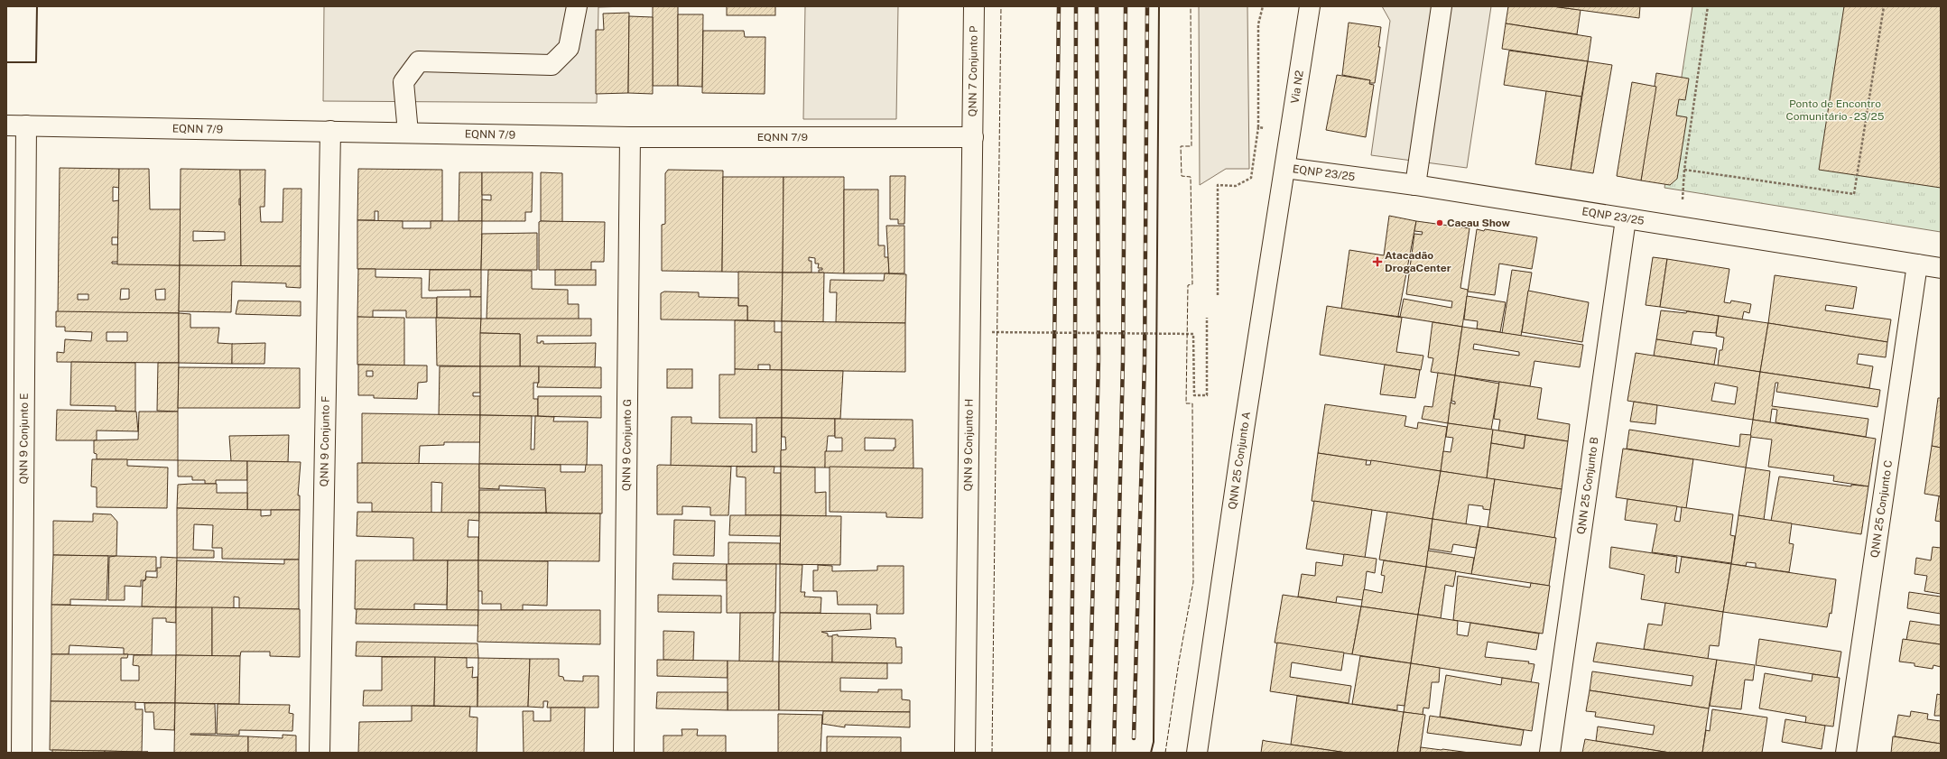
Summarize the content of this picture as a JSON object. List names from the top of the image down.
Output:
{
  "streets": {
    "street": [
      "QNN 7 Conjunto P",
      "Via N2",
      "EQNN 7/9",
      "EQNP 23/25",
      "QNN 9 Conjunto E",
      "QNN 9 Conjunto F",
      "QNN 9 Conjunto G",
      "QNN 9 Conjunto H",
      "QNN 25 Conjunto A",
      "QNN 25 Conjunto B",
      "QNN 25 Conjunto C"
    ]
  },
  "crossings": [
    ["QNN 7 Conjunto P", "EQNN 7/9"],
    ["QNN 7 Conjunto P", "QNN 9 Conjunto H"],
    ["Via N2", "EQNP 23/25"],
    ["Via N2", "QNN 25 Conjunto A"],
    ["EQNN 7/9", "QNN 9 Conjunto E"],
    ["EQNN 7/9", "QNN 9 Conjunto F"],
    ["EQNN 7/9", "QNN 9 Conjunto G"],
    ["EQNN 7/9", "QNN 9 Conjunto H"],
    ["EQNP 23/25", "QNN 25 Conjunto A"],
    ["EQNP 23/25", "QNN 25 Conjunto B"],
    ["EQNP 23/25", "QNN 25 Conjunto C"]
  ],
  "parks": ["Ponto de Encontro Comunitário - 23/25"],
  "places": {
    "other": ["Cacau Show"],
    "health": ["Atacadão DrogaCenter"]
  }
}
